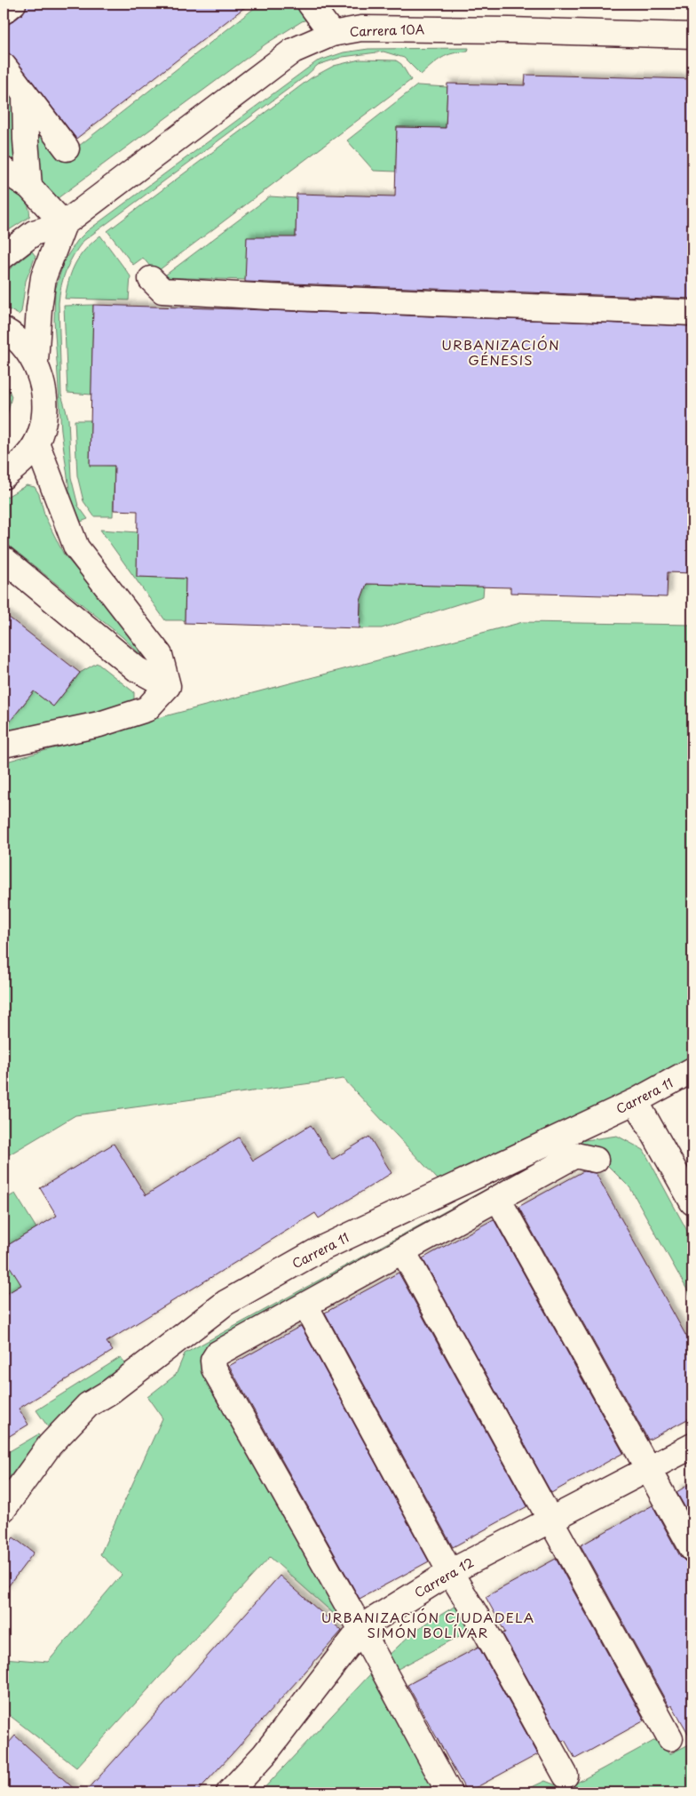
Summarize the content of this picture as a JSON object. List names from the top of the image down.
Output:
{
  "streets": {
    "street": ["Carrera 10A", "Carrera 11", "Carrera 12"]
  },
  "districts": ["URBANIZACIÓN GÉNESIS", "URBANIZACIÓN CIUDADELA SIMÓN BOLÍVAR"]
}
